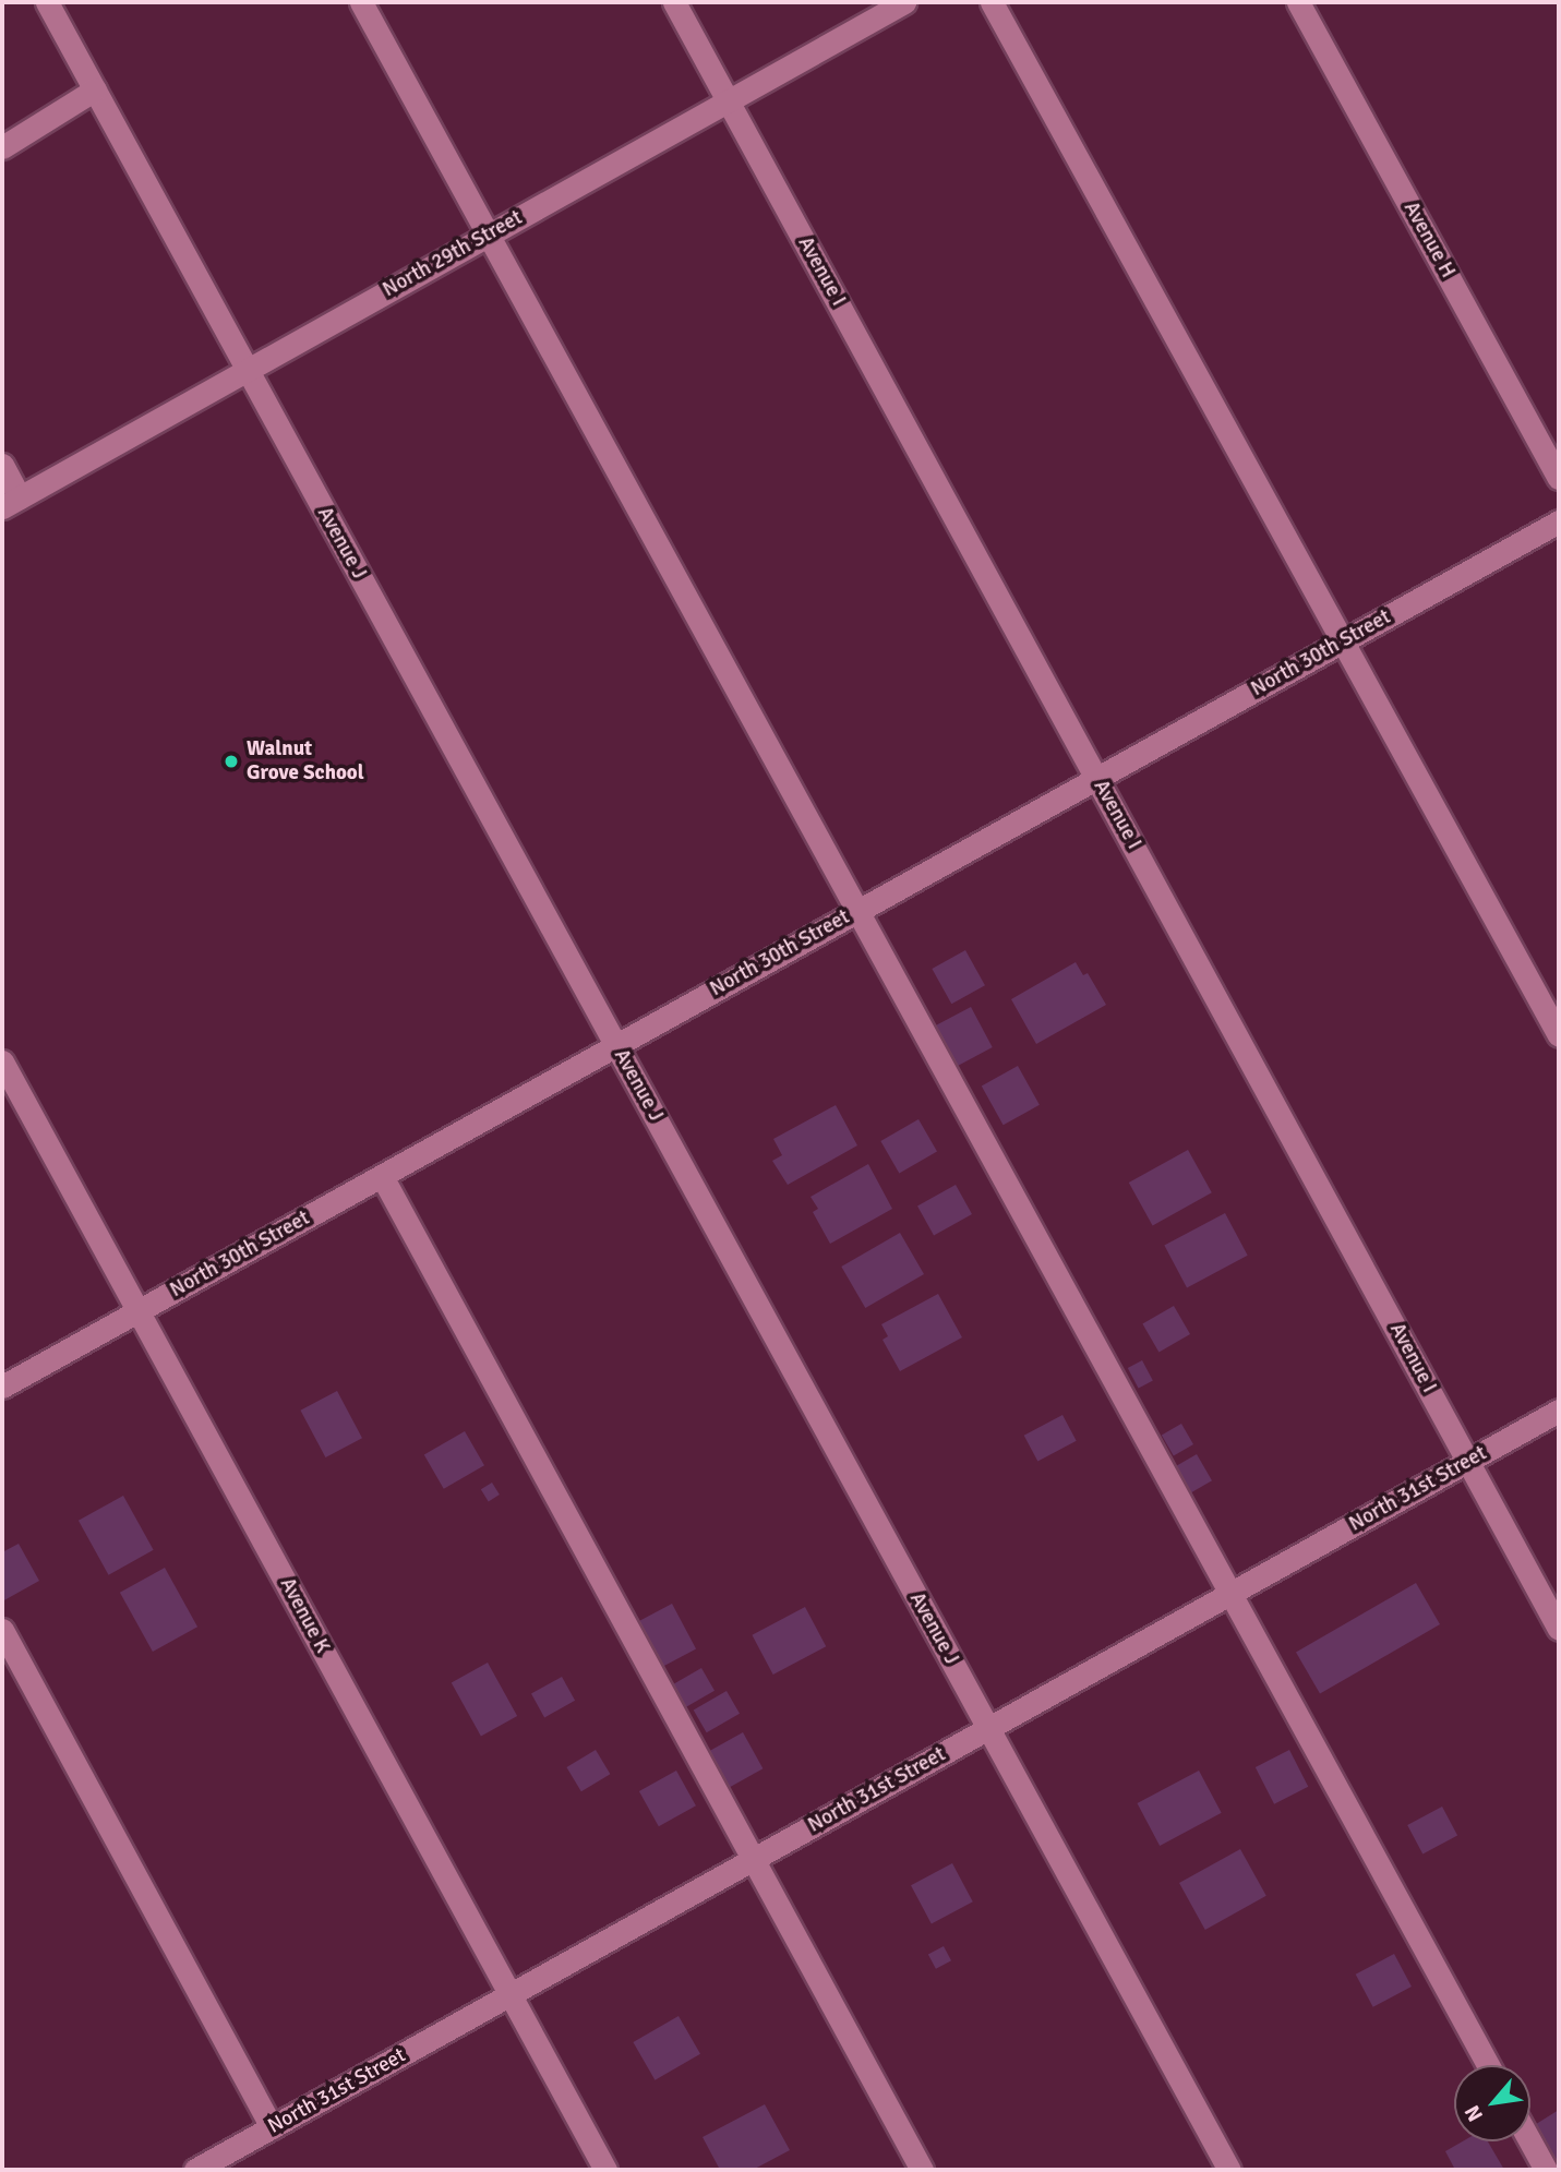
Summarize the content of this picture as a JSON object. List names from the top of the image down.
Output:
{
  "streets": {
    "street": [
      "Avenue H",
      "North 29th Street",
      "Avenue I",
      "Avenue J",
      "North 30th Street",
      "North 31st Street",
      "Avenue K"
    ]
  },
  "crossings": [
    ["North 29th Street", "Avenue I"],
    ["North 29th Street", "Avenue J"],
    ["Avenue I", "North 30th Street"],
    ["Avenue I", "North 31st Street"],
    ["Avenue J", "North 30th Street"],
    ["Avenue J", "North 31st Street"],
    ["North 30th Street", "Avenue K"],
    ["North 31st Street", "Avenue K"]
  ],
  "places": ["Walnut Grove School"],
  "north": "bottom left"
}
